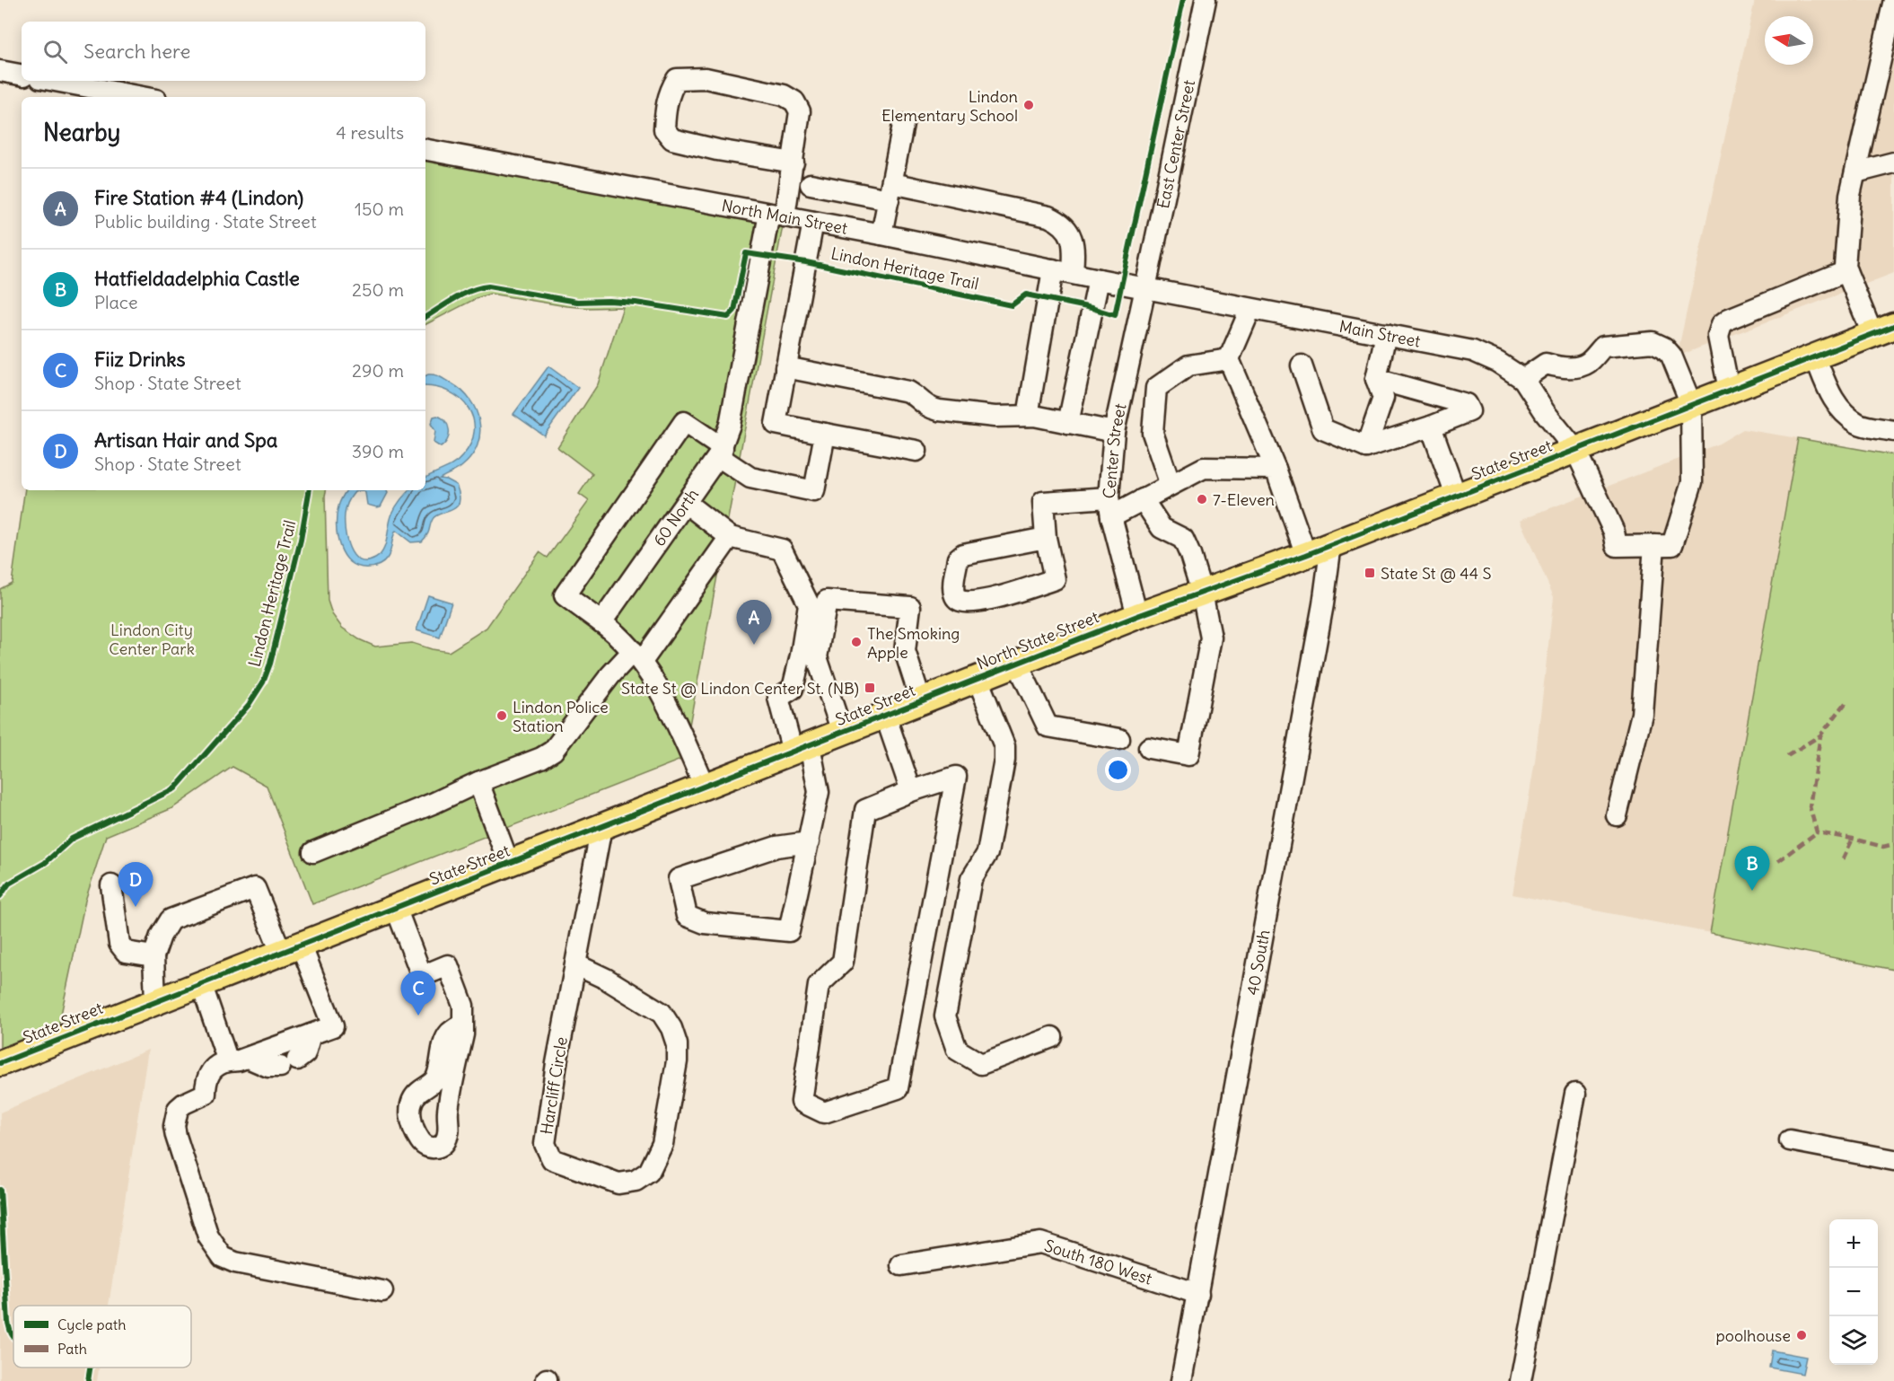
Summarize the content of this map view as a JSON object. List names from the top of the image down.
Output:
{
  "streets": {
    "main road": ["State Street", "North State Street"],
    "street": [
      "East Center Street",
      "North Main Street",
      "Main Street",
      "Center Street",
      "60 North",
      "40 South",
      "Harcliff Circle",
      "South 180 West"
    ],
    "cycle path": ["Lindon Heritage Trail"]
  },
  "crossings": [
    ["East Center Street", "North Main Street"],
    ["East Center Street", "Main Street"],
    ["East Center Street", "Center Street"],
    ["North Main Street", "Main Street"],
    ["North Main Street", "Center Street"],
    ["North Main Street", "60 North"],
    ["Main Street", "Center Street"],
    ["Main Street", "State Street"],
    ["Center Street", "State Street"],
    ["Center Street", "North State Street"],
    ["State Street", "North State Street"],
    ["State Street", "40 South"],
    ["State Street", "Harcliff Circle"],
    ["40 South", "South 180 West"]
  ],
  "parks": ["Lindon City Center Park"],
  "places": {
    "other": [
      "Lindon Elementary School",
      "7-Eleven",
      "The Smoking Apple",
      "Lindon Police Station",
      "poolhouse"
    ],
    "transit": ["State St @ 44 S", "State St @ Lindon Center St. (NB)"]
  },
  "legend": ["Cycle path", "Path"],
  "north": "left",
  "page": {
    "search": "Search here",
    "heading": ["Nearby", "4 results"],
    "list": [
      {
        "mark": "A",
        "name": "Fire Station #4 (Lindon)",
        "note": "Public building · State Street",
        "value": "150 m"
      },
      {
        "mark": "B",
        "name": "Hatfieldadelphia Castle",
        "note": "Place",
        "value": "250 m"
      },
      {
        "mark": "C",
        "name": "Fiiz Drinks",
        "note": "Shop · State Street",
        "value": "290 m"
      },
      {
        "mark": "D",
        "name": "Artisan Hair and Spa",
        "note": "Shop · State Street",
        "value": "390 m"
      }
    ],
    "pins": [
      "A",
      "B",
      "D",
      "C"
    ],
    "map_buttons": ["+", "−"]
  }
}
